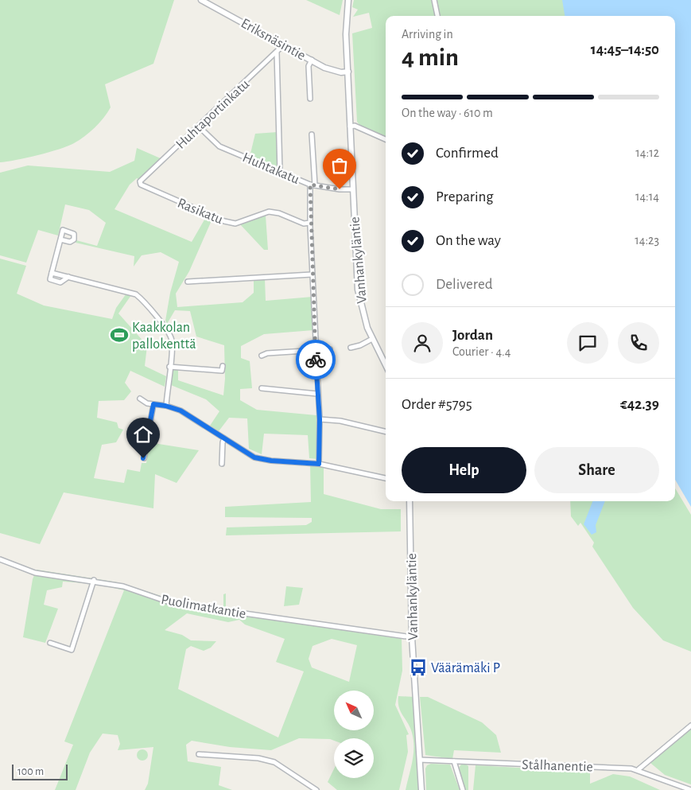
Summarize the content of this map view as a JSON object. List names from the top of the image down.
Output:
{
  "streets": {
    "street": [
      "Eriksnäsintie",
      "Huhtaportinkatu",
      "Huhtakatu",
      "Rasikatu",
      "Vanhankyläntie",
      "Puolimatkantie",
      "Stålhanentie"
    ]
  },
  "crossings": [
    ["Eriksnäsintie", "Huhtaportinkatu"],
    ["Eriksnäsintie", "Vanhankyläntie"],
    ["Huhtaportinkatu", "Huhtakatu"],
    ["Huhtaportinkatu", "Rasikatu"],
    ["Huhtakatu", "Vanhankyläntie"],
    ["Vanhankyläntie", "Puolimatkantie"],
    ["Vanhankyläntie", "Stålhanentie"]
  ],
  "places": {
    "sports": ["Kaakkolan pallokenttä"],
    "bus stop": ["Väärämäki P"]
  },
  "scale_bar": "100 m",
  "north": "top left",
  "page": {
    "heading": ["4 min", "Arriving in", "14:45–14:50"],
    "panel": [
      "Jordan",
      "Courier · 4.4",
      "Order #5795",
      "€42.39"
    ],
    "bar": "On the way · 610 m",
    "list": [
      ["Confirmed", "14:12"],
      ["Preparing", "14:14"],
      ["On the way", "14:23"],
      "Delivered"
    ],
    "buttons": ["Help", "Share"],
    "scale": "100 m"
  }
}
